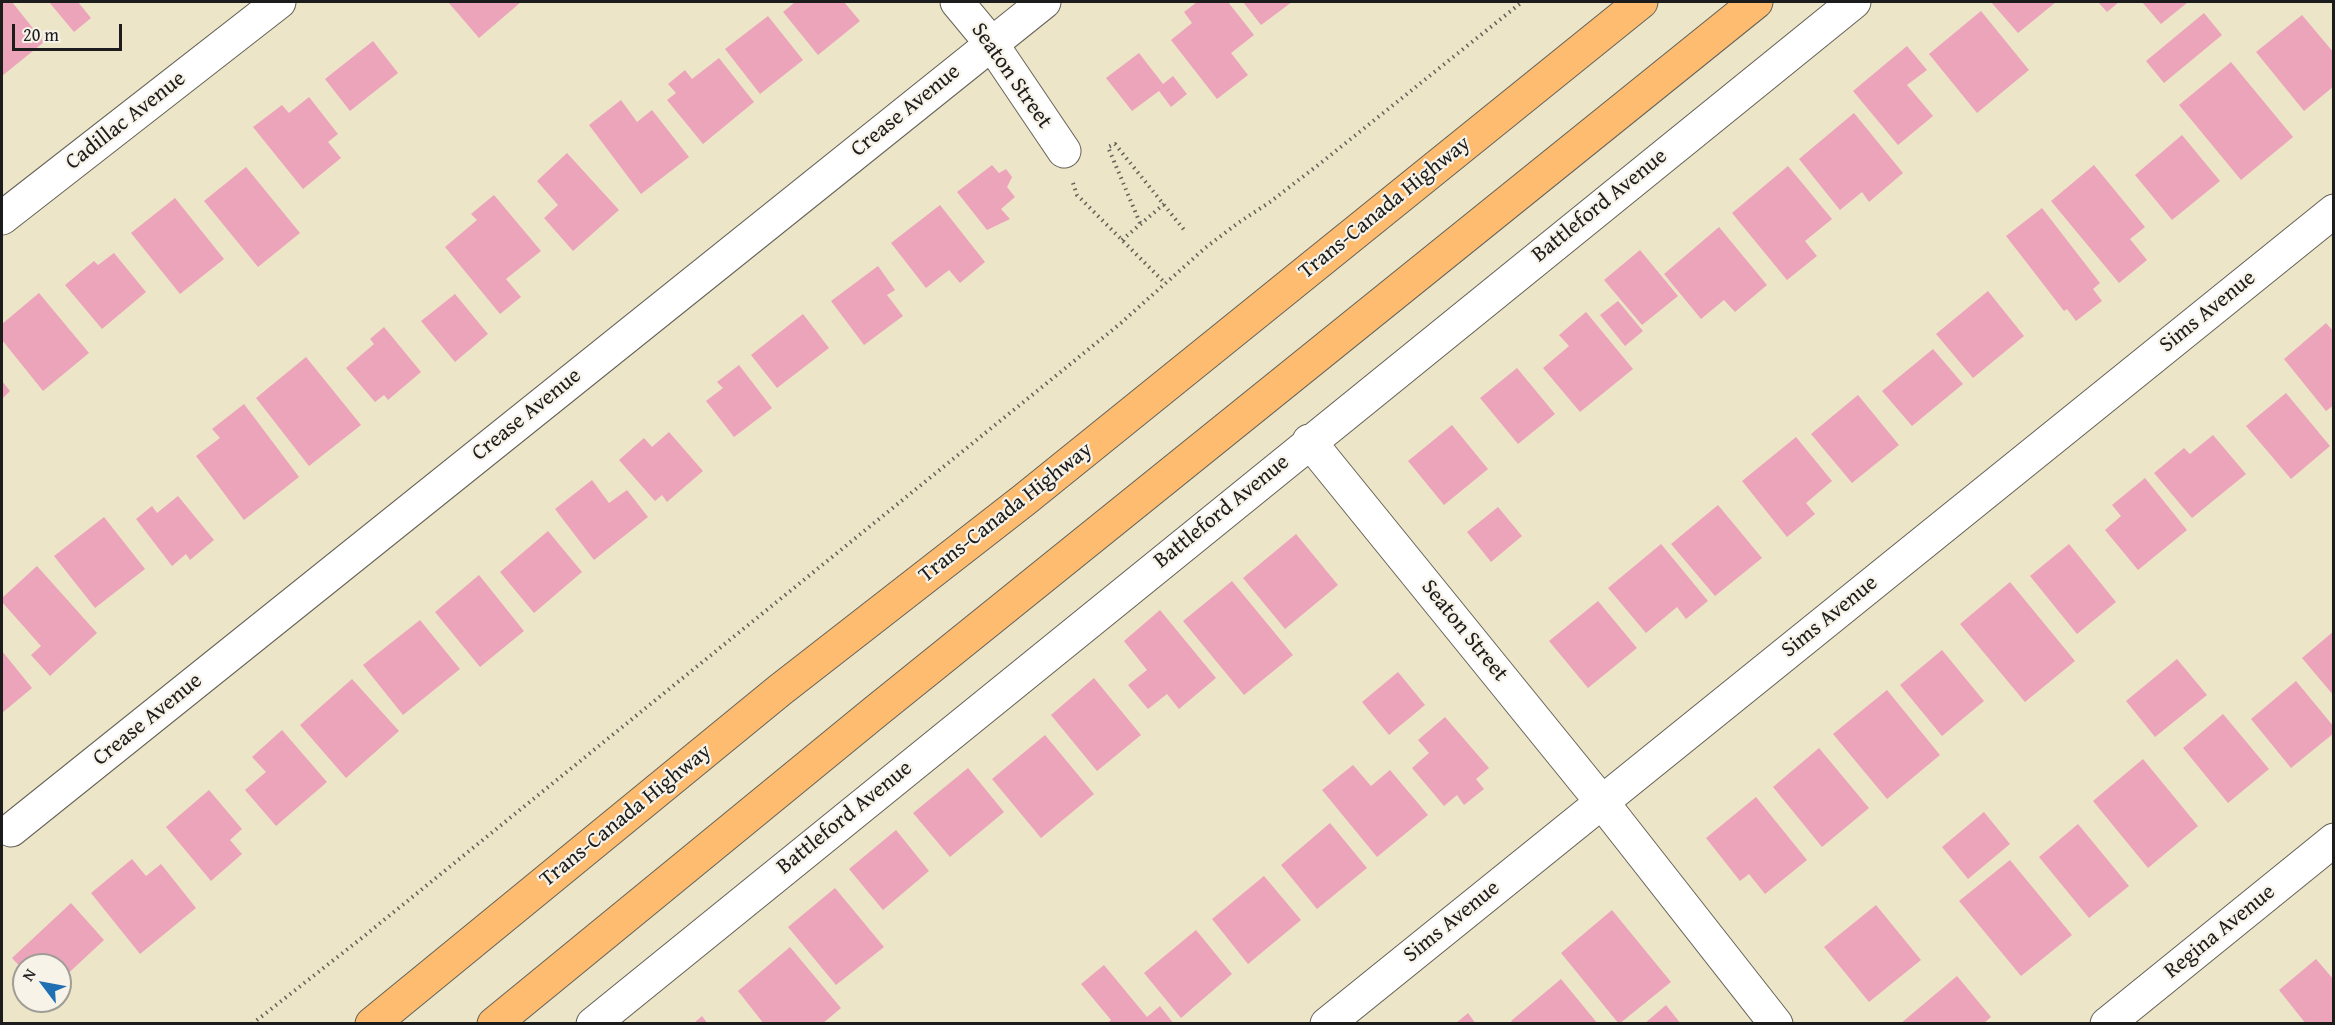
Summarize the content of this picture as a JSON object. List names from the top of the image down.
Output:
{
  "streets": {
    "highway": ["Trans-Canada Highway"],
    "street": [
      "Seaton Street",
      "Crease Avenue",
      "Cadillac Avenue",
      "Battleford Avenue",
      "Sims Avenue",
      "Regina Avenue"
    ]
  },
  "crossings": [
    ["Seaton Street", "Crease Avenue"],
    ["Seaton Street", "Battleford Avenue"],
    ["Seaton Street", "Sims Avenue"]
  ],
  "scale_bar": "20 m",
  "north": "top left"
}
